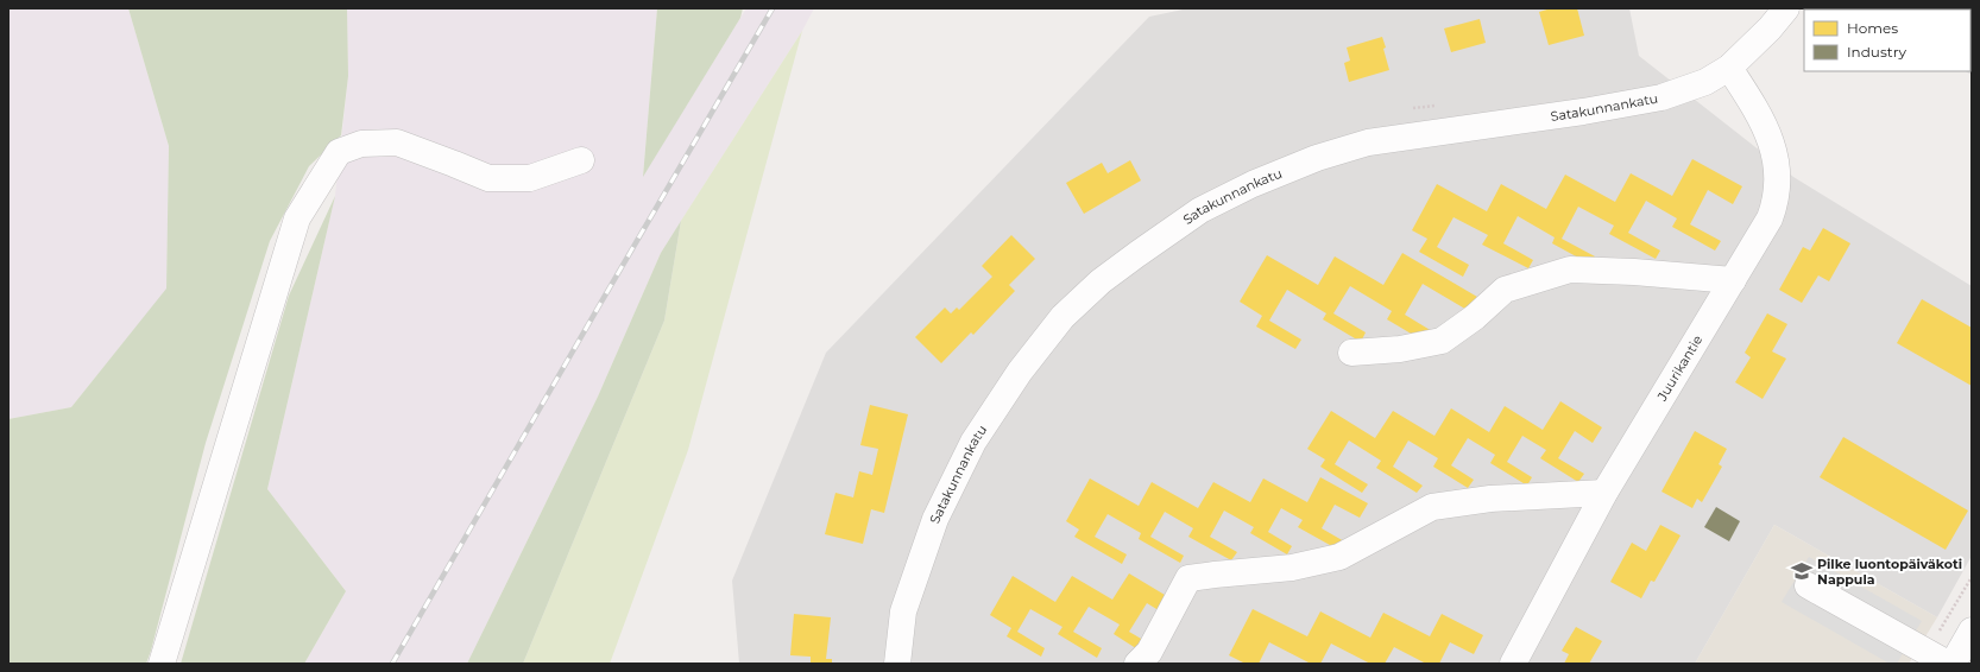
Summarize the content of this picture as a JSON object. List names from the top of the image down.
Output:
{
  "streets": {
    "street": ["Satakunnankatu", "Juurikantie"]
  },
  "crossings": [
    ["Satakunnankatu", "Juurikantie"]
  ],
  "places": {
    "school or university": ["Pilke luontopäiväkoti Nappula"]
  },
  "legend": ["Homes", "Industry"]
}
